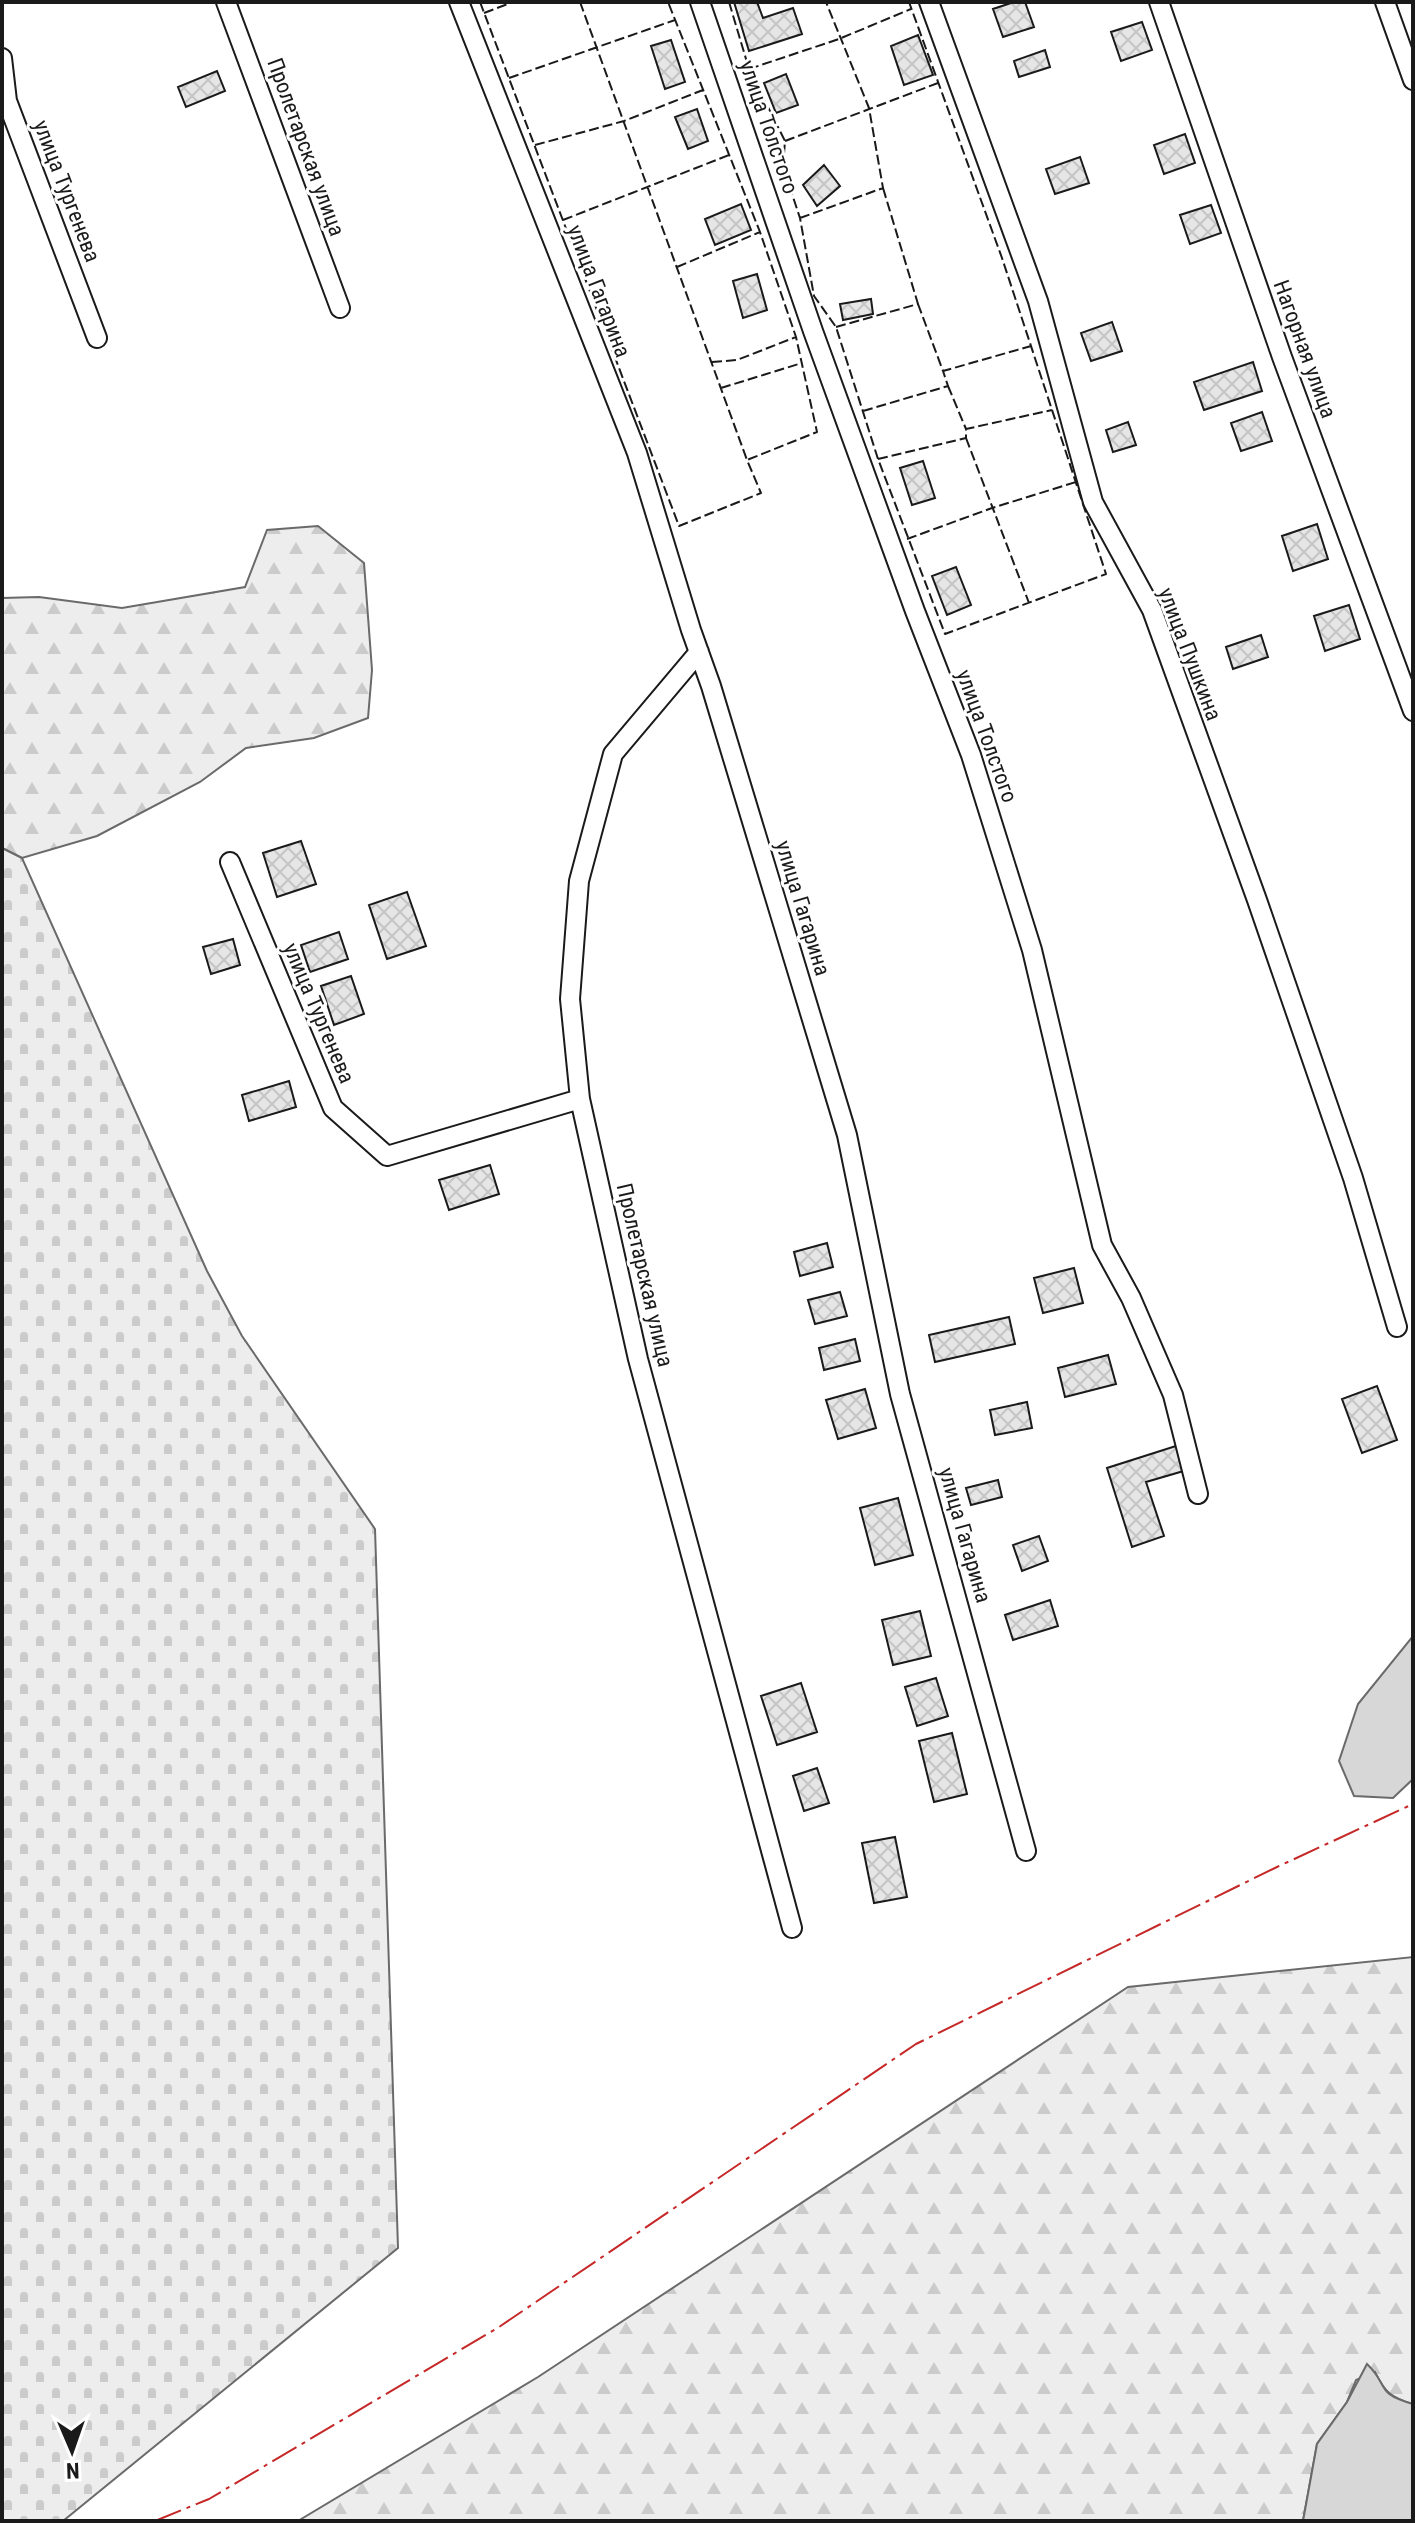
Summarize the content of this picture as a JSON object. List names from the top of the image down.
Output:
{
  "streets": {
    "street": [
      "улица Толстого",
      "Пролетарская улица",
      "улица Тургенева",
      "улица Гагарина",
      "Нагорная улица",
      "улица Пушкина"
    ]
  },
  "crossings": [
    ["Пролетарская улица", "улица Тургенева"],
    ["Пролетарская улица", "улица Гагарина"]
  ],
  "north": "bottom"
}
